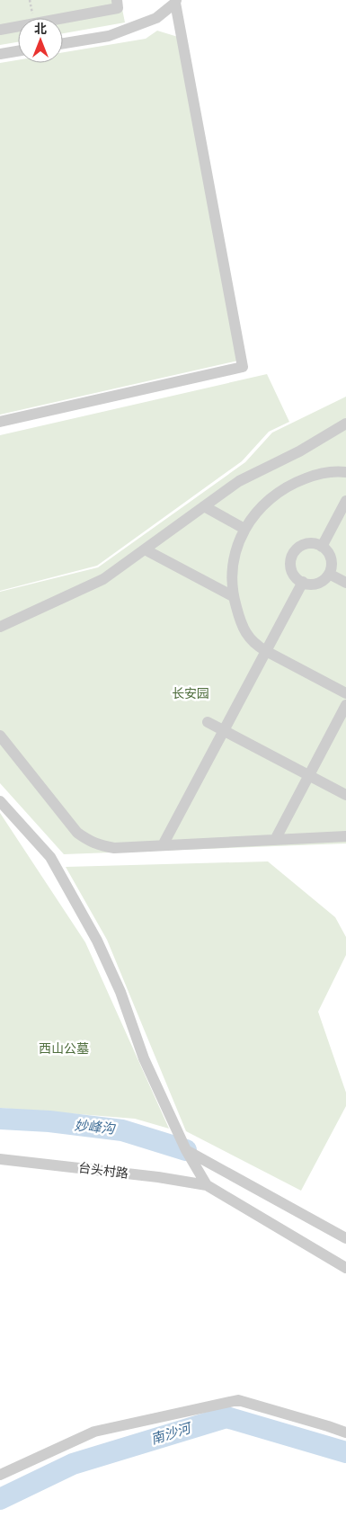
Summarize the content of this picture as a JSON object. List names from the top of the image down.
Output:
{
  "streets": {
    "street": ["台头村路"]
  },
  "water": ["妙峰沟", "南沙河"],
  "parks": ["长安园", "西山公墓"],
  "north": "top"
}
